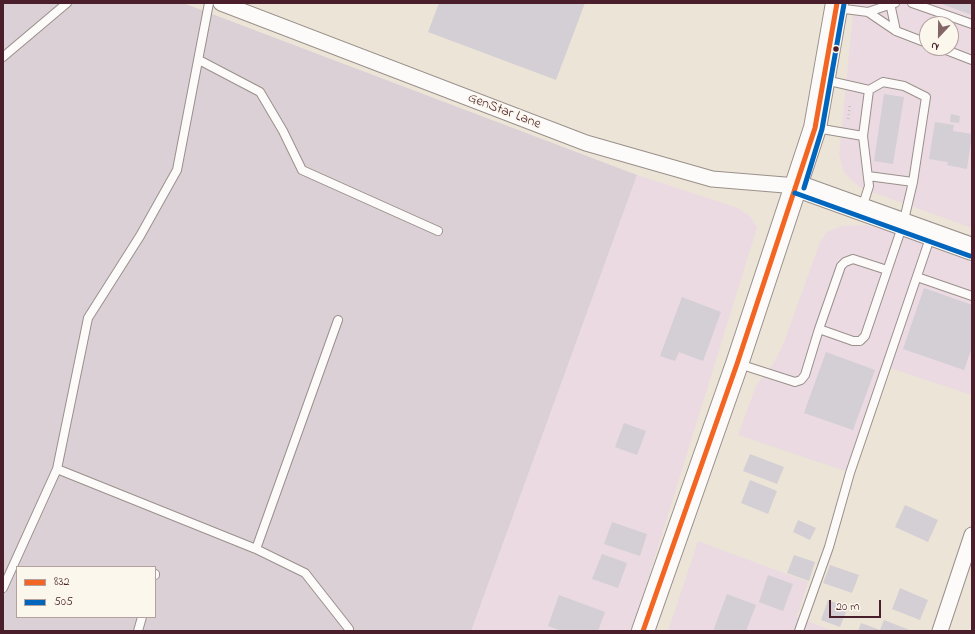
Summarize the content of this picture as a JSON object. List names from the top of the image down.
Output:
{
  "streets": {
    "street": ["GenStar Lane"]
  },
  "lines": ["transit line 832", "transit line 505"],
  "legend": ["832", "505"],
  "scale_bar": "20 m",
  "north": "bottom"
}
